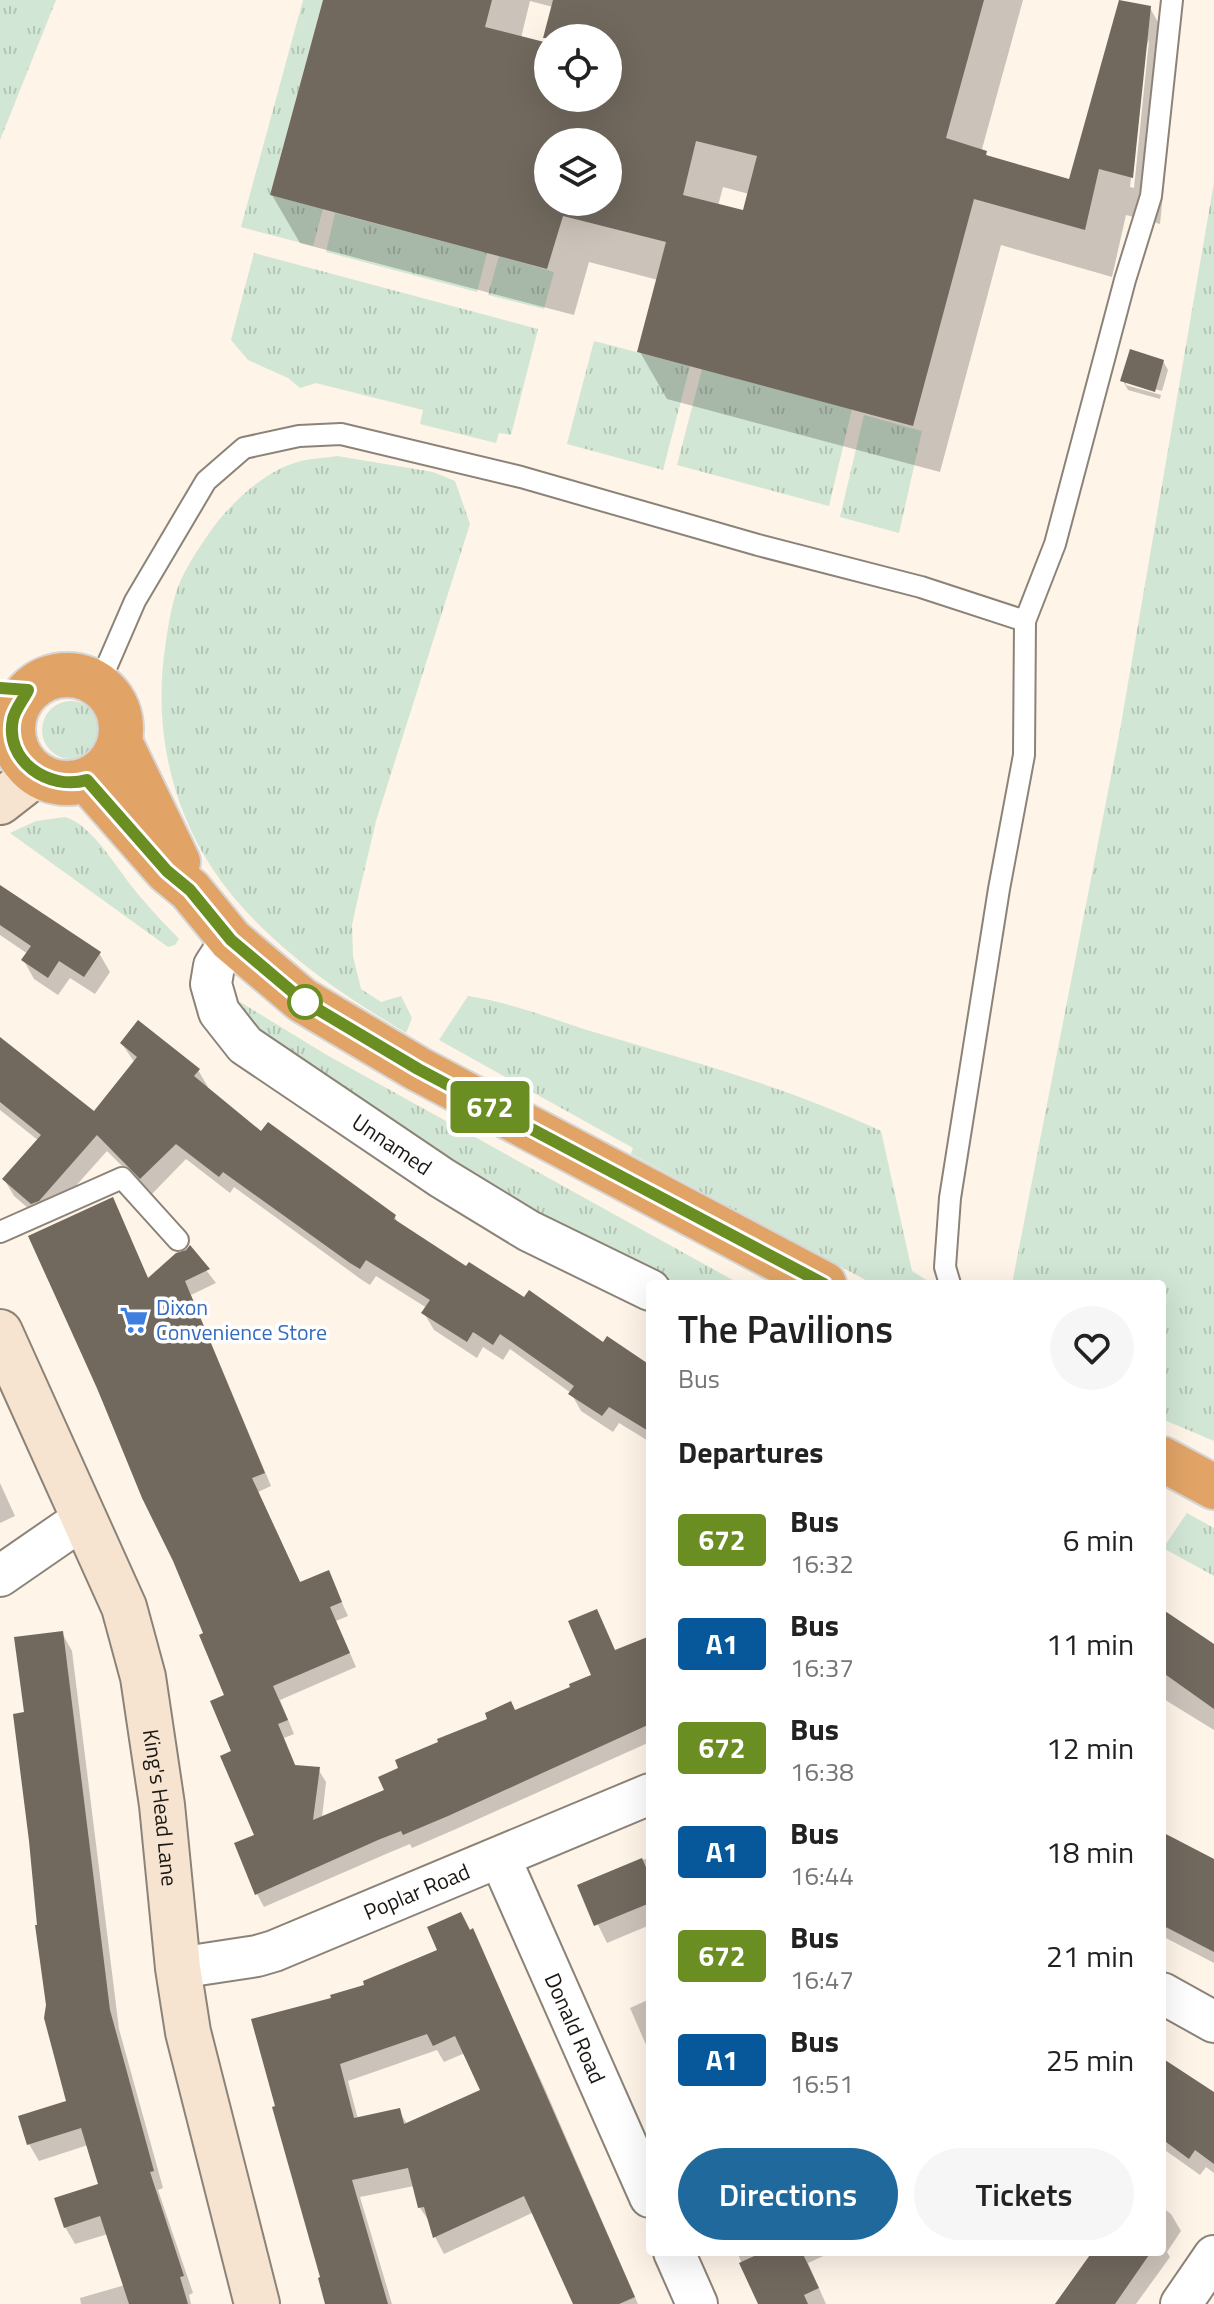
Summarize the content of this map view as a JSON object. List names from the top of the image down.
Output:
{
  "streets": {
    "street": [
      "Unnamed",
      "King's Head Lane",
      "Poplar Road",
      "Donald Road"
    ]
  },
  "crossings": [
    ["King's Head Lane", "Poplar Road"],
    ["Poplar Road", "Donald Road"]
  ],
  "places": {
    "supermarket": ["Dixon Convenience Store"]
  },
  "lines": ["bus line 672"],
  "page": {
    "on_map": "672",
    "heading": [
      ["The Pavilions", "Bus"],
      "Departures"
    ],
    "list": [
      {
        "mark": "672",
        "name": "Bus",
        "note": "16:32",
        "value": "6 min"
      },
      {
        "mark": "A1",
        "name": "Bus",
        "note": "16:37",
        "value": "11 min"
      },
      {
        "mark": "672",
        "name": "Bus",
        "note": "16:38",
        "value": "12 min"
      },
      {
        "mark": "A1",
        "name": "Bus",
        "note": "16:44",
        "value": "18 min"
      },
      {
        "mark": "672",
        "name": "Bus",
        "note": "16:47",
        "value": "21 min"
      },
      {
        "mark": "A1",
        "name": "Bus",
        "note": "16:51",
        "value": "25 min"
      }
    ],
    "buttons": ["Directions", "Tickets"]
  }
}
